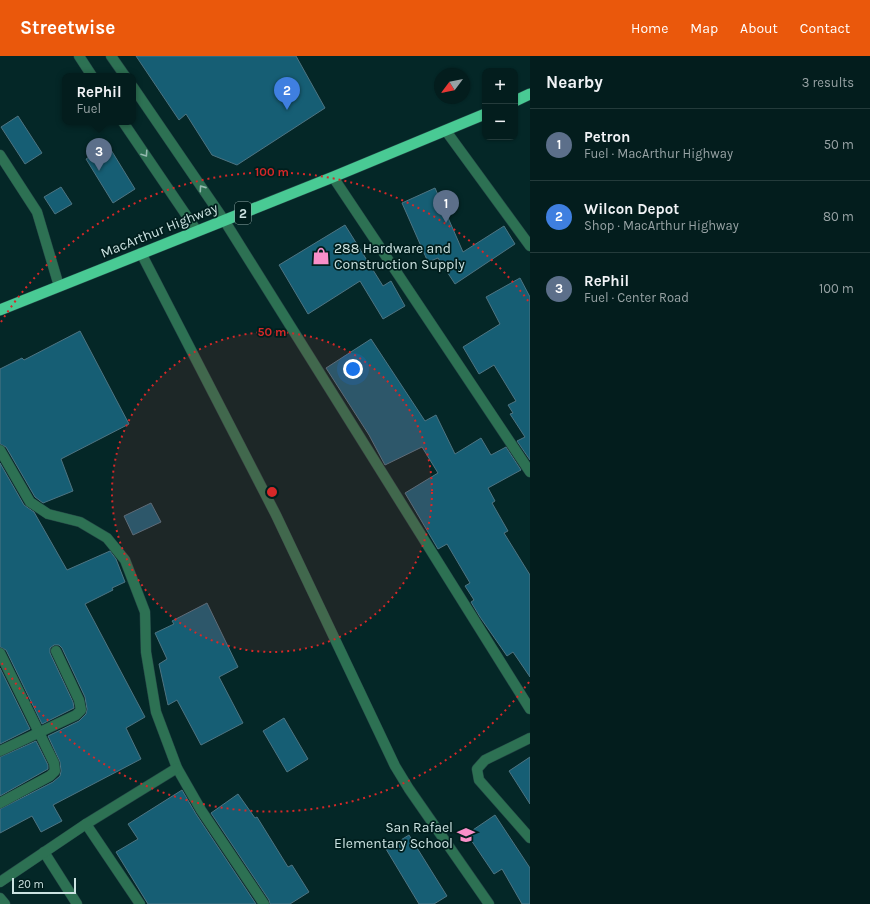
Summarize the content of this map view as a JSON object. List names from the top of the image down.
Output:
{
  "streets": {
    "highway": ["2", "MacArthur Highway"]
  },
  "places": {
    "shop": ["288 Hardware and Construction Supply"],
    "school or university": ["San Rafael Elementary School"]
  },
  "scale_bar": "20 m",
  "north": "bottom left",
  "page": {
    "header": "Streetwise",
    "nav": [
      "Home",
      "Map",
      "About",
      "Contact"
    ],
    "heading": ["Nearby", "3 results"],
    "map_buttons": ["+", "−"],
    "popup": ["RePhil", "Fuel"],
    "pins": ["2", "3", "1"],
    "list": [
      {
        "mark": "1",
        "name": "Petron",
        "note": "Fuel · MacArthur Highway",
        "value": "50 m"
      },
      {
        "mark": "2",
        "name": "Wilcon Depot",
        "note": "Shop · MacArthur Highway",
        "value": "80 m"
      },
      {
        "mark": "3",
        "name": "RePhil",
        "note": "Fuel · Center Road",
        "value": "100 m"
      }
    ],
    "scale": "20 m"
  },
  "rings": ["100 m", "50 m"]
}
